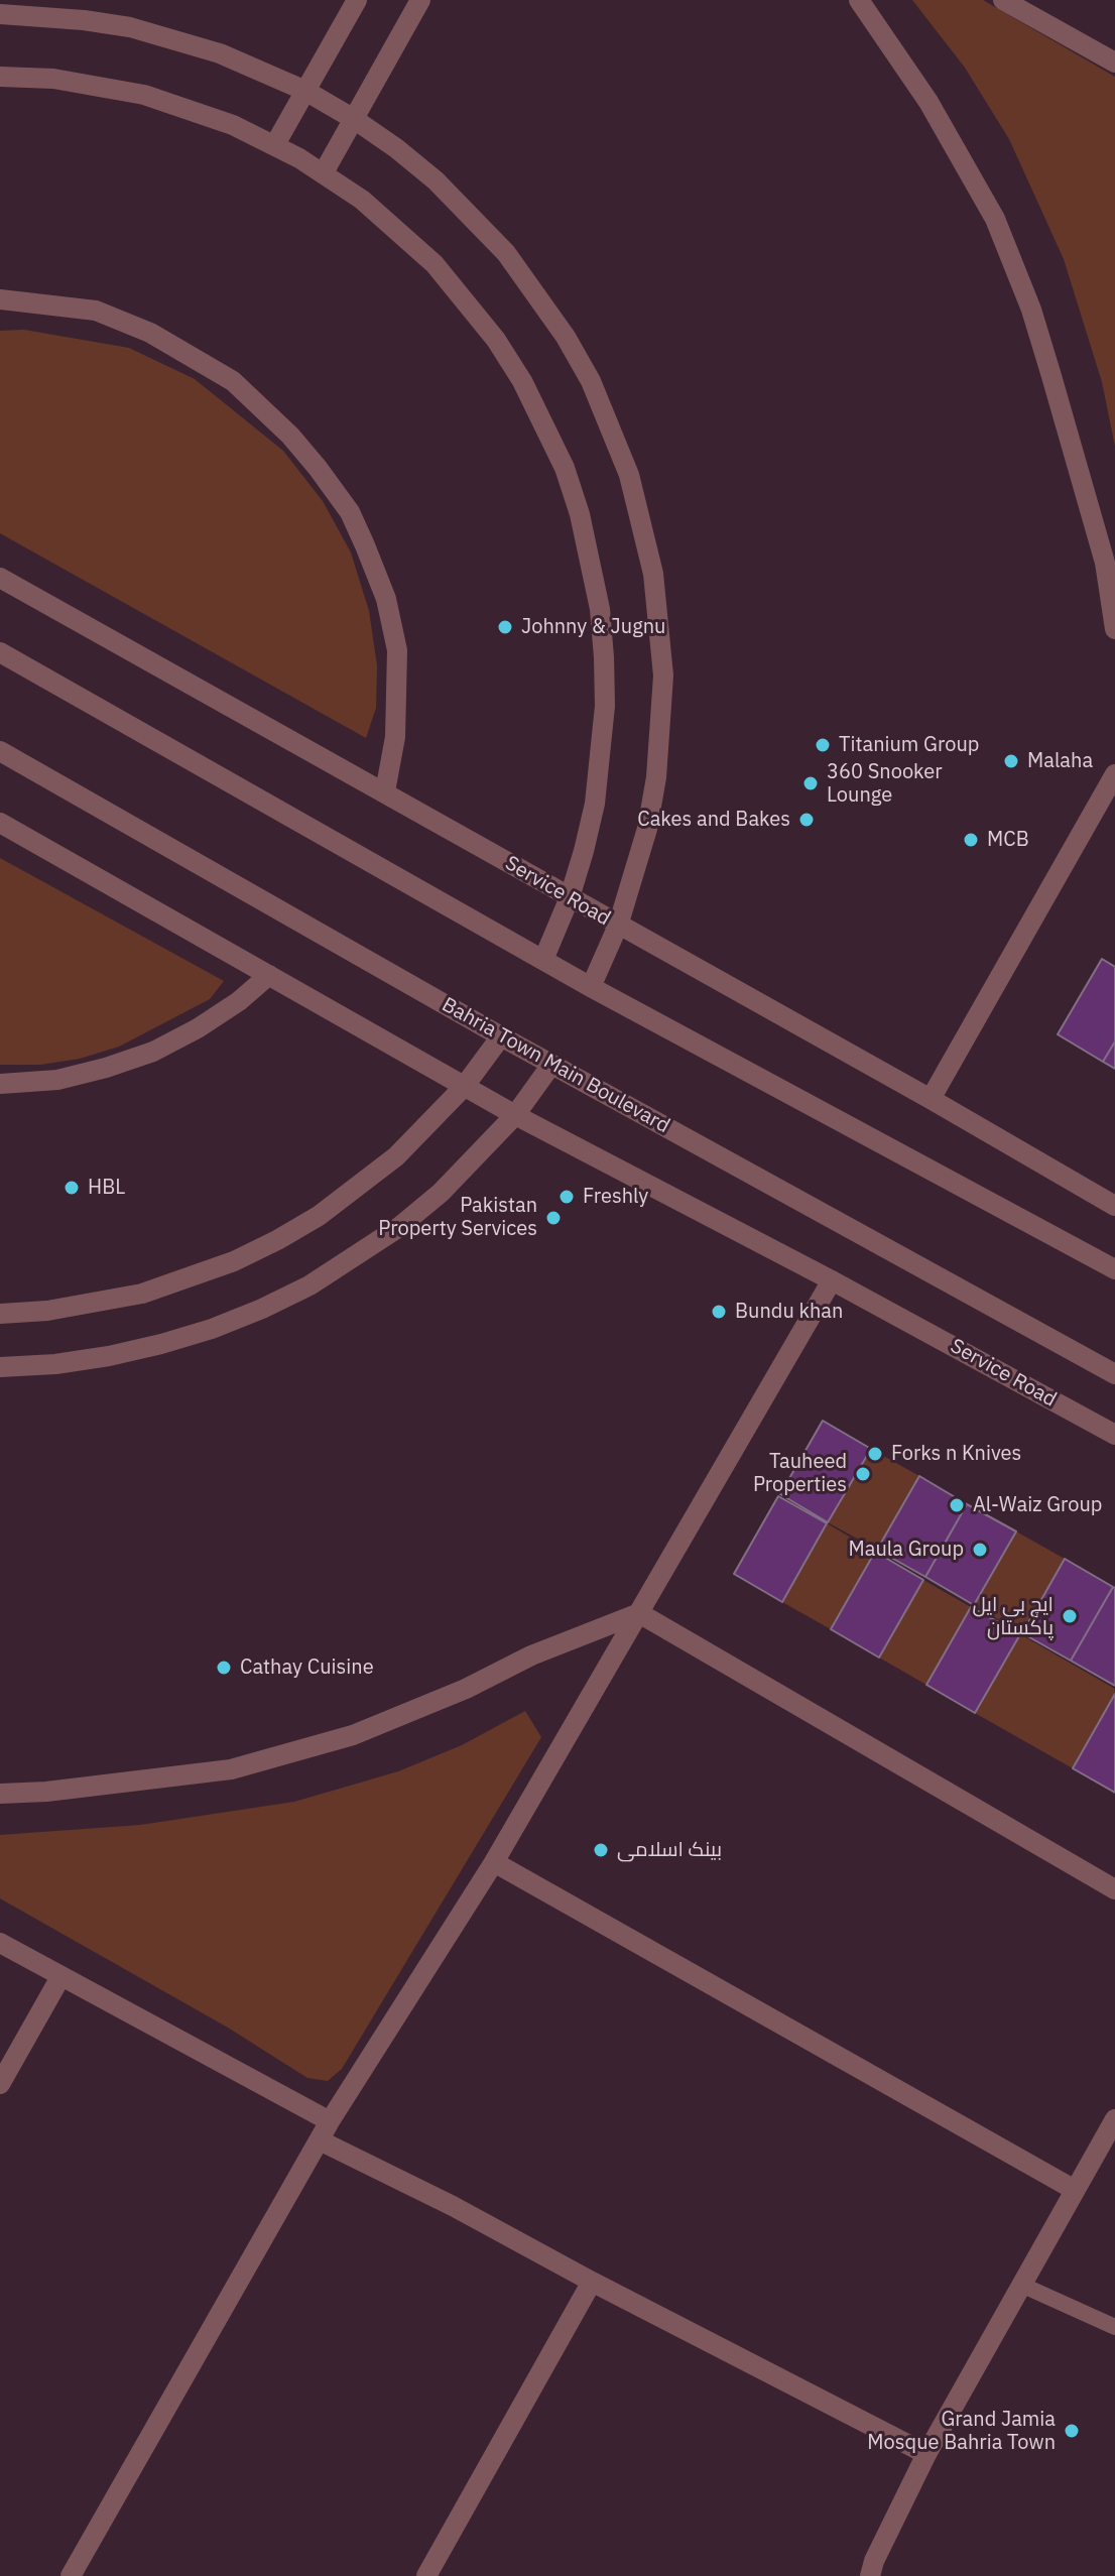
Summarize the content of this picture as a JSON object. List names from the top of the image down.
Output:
{
  "streets": {
    "street": ["Service Road", "Bahria Town Main Boulevard"]
  },
  "places": [
    "Johnny & Jugnu",
    "Titanium Group",
    "Malaha",
    "360 Snooker Lounge",
    "Cakes and Bakes",
    "MCB",
    "HBL",
    "Freshly",
    "Pakistan Property Services",
    "Bundu khan",
    "Forks n Knives",
    "Tauheed Properties",
    "Al-Waiz Group",
    "Maula Group",
    "ایچ بی ایل پاکستان",
    "Cathay Cuisine",
    "بینک اسلامی",
    "Grand Jamia Mosque Bahria Town"
  ]
}
